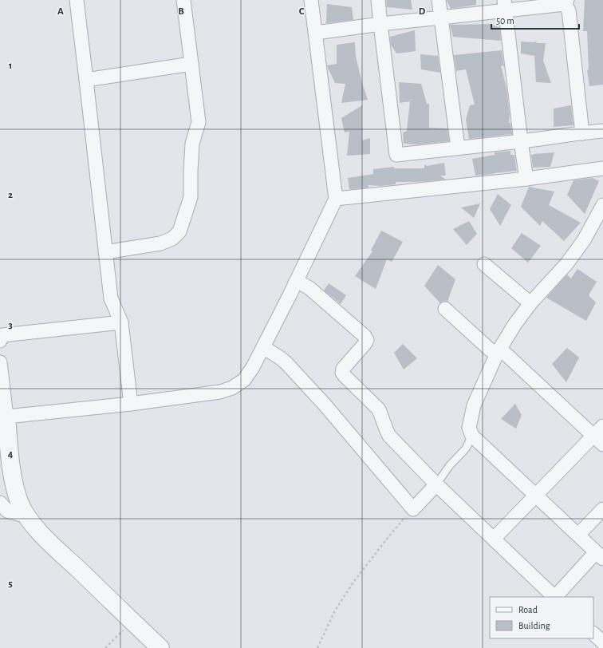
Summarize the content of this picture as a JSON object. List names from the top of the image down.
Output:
{
  "legend": ["Road", "Building"],
  "scale_bar": "50 m",
  "grid": {
    "columns": [
      "A",
      "B",
      "C",
      "D"
    ],
    "rows": [
      "1",
      "2",
      "3",
      "4",
      "5"
    ]
  }
}
